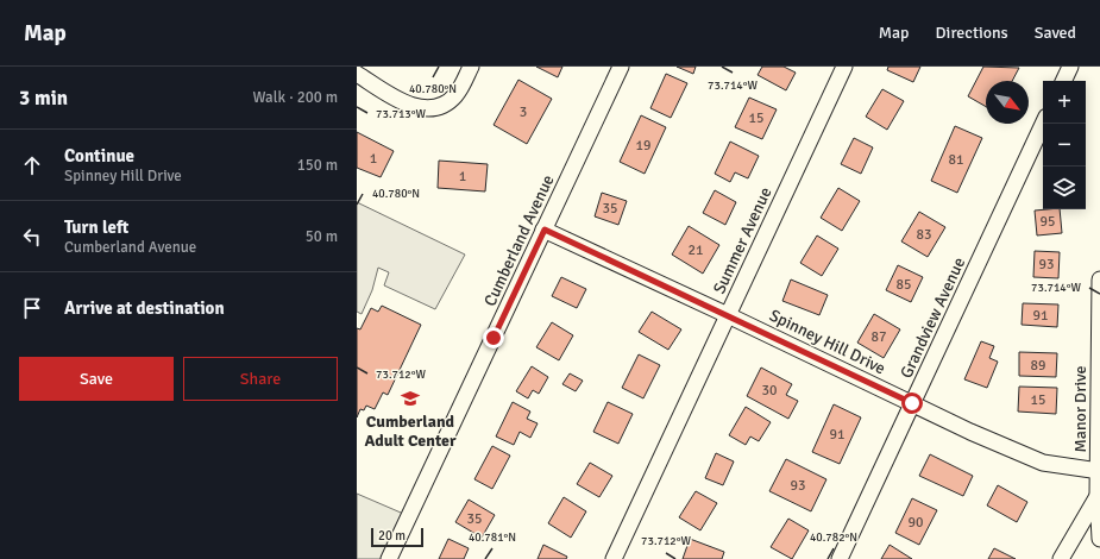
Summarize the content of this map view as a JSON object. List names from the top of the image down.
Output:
{
  "streets": {
    "street": [
      "Cumberland Avenue",
      "Summer Avenue",
      "Grandview Avenue",
      "Spinney Hill Drive",
      "Manor Drive"
    ]
  },
  "crossings": [
    ["Cumberland Avenue", "Spinney Hill Drive"],
    ["Summer Avenue", "Spinney Hill Drive"],
    ["Grandview Avenue", "Spinney Hill Drive"],
    ["Spinney Hill Drive", "Manor Drive"]
  ],
  "places": {
    "school or university": ["Cumberland Adult Center"]
  },
  "house_numbers": [
    "3",
    "15",
    "19",
    "1",
    "81",
    "1",
    "35",
    "95",
    "83",
    "21",
    "93",
    "85",
    "91",
    "87",
    "89",
    "30",
    "15",
    "91",
    "93",
    "35",
    "90"
  ],
  "scale_bar": "20 m",
  "north": "bottom right",
  "page": {
    "header": "Map",
    "nav": ["Map", "Directions", "Saved"],
    "heading": ["3 min", "Walk · 200 m"],
    "map_buttons": ["+", "−"],
    "list": [
      ["Continue", "Spinney Hill Drive", "150 m"],
      ["Turn left", "Cumberland Avenue", "50 m"],
      "Arrive at destination"
    ],
    "buttons": ["Save", "Share"],
    "scale": "20 m"
  },
  "coordinates": [
    "73.714°W",
    "40.780°N",
    "73.713°W",
    "73.712°W",
    "40.781°N",
    "40.782°N"
  ]
}
